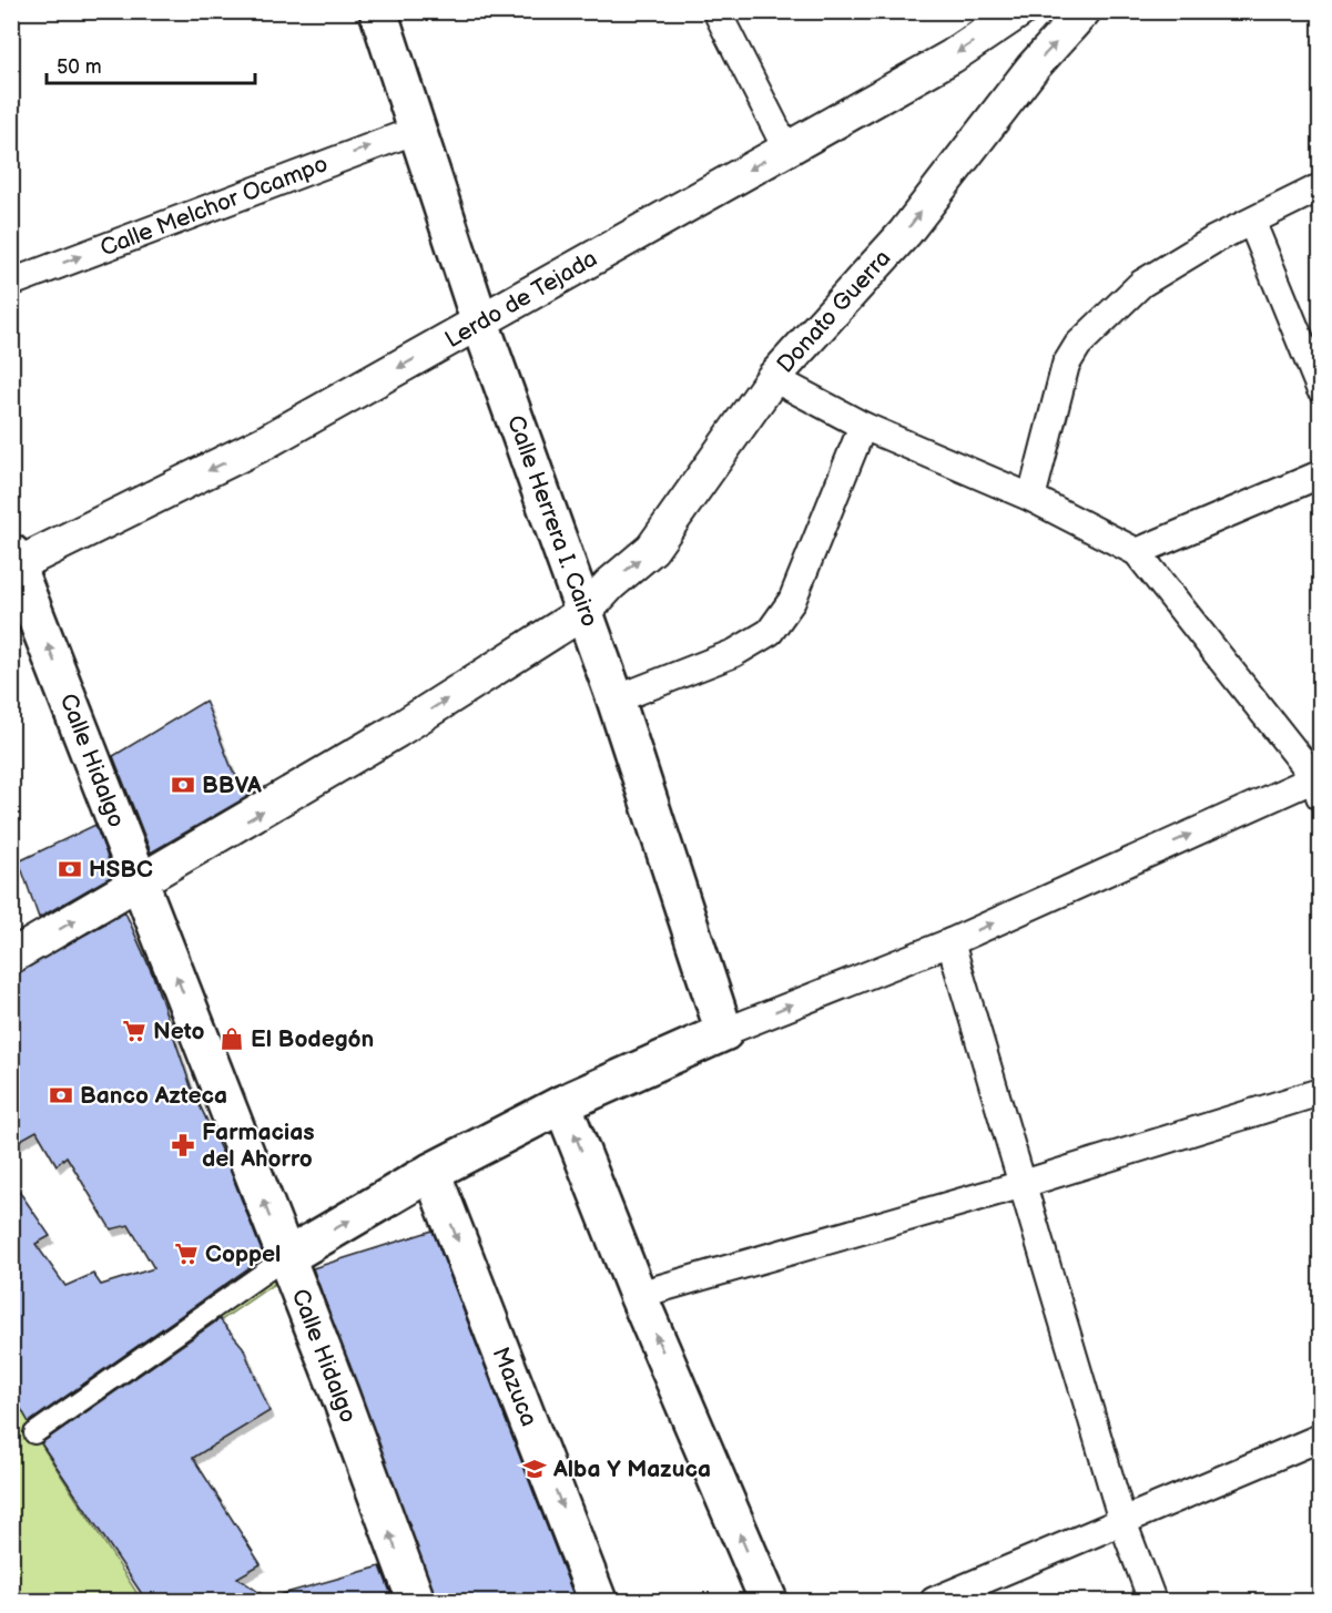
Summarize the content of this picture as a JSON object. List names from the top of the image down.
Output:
{
  "streets": {
    "main road": ["Calle Herrera I. Cairo", "Calle Hidalgo", "Mazuca"],
    "street": ["Calle Melchor Ocampo", "Lerdo de Tejada", "Donato Guerra"]
  },
  "crossings": [
    ["Calle Melchor Ocampo", "Calle Herrera I. Cairo"],
    ["Lerdo de Tejada", "Calle Herrera I. Cairo"],
    ["Lerdo de Tejada", "Calle Hidalgo"],
    ["Donato Guerra", "Calle Herrera I. Cairo"],
    ["Donato Guerra", "Calle Hidalgo"]
  ],
  "one_way": ["Calle Melchor Ocampo", "Lerdo de Tejada"],
  "places": {
    "bank": ["BBVA", "HSBC", "Banco Azteca"],
    "supermarket": ["Neto", "Coppel"],
    "shop": ["El Bodegón"],
    "pharmacy": ["Farmacias del Ahorro"],
    "school or university": ["Alba Y Mazuca"]
  },
  "scale_bar": "50 m"
}
